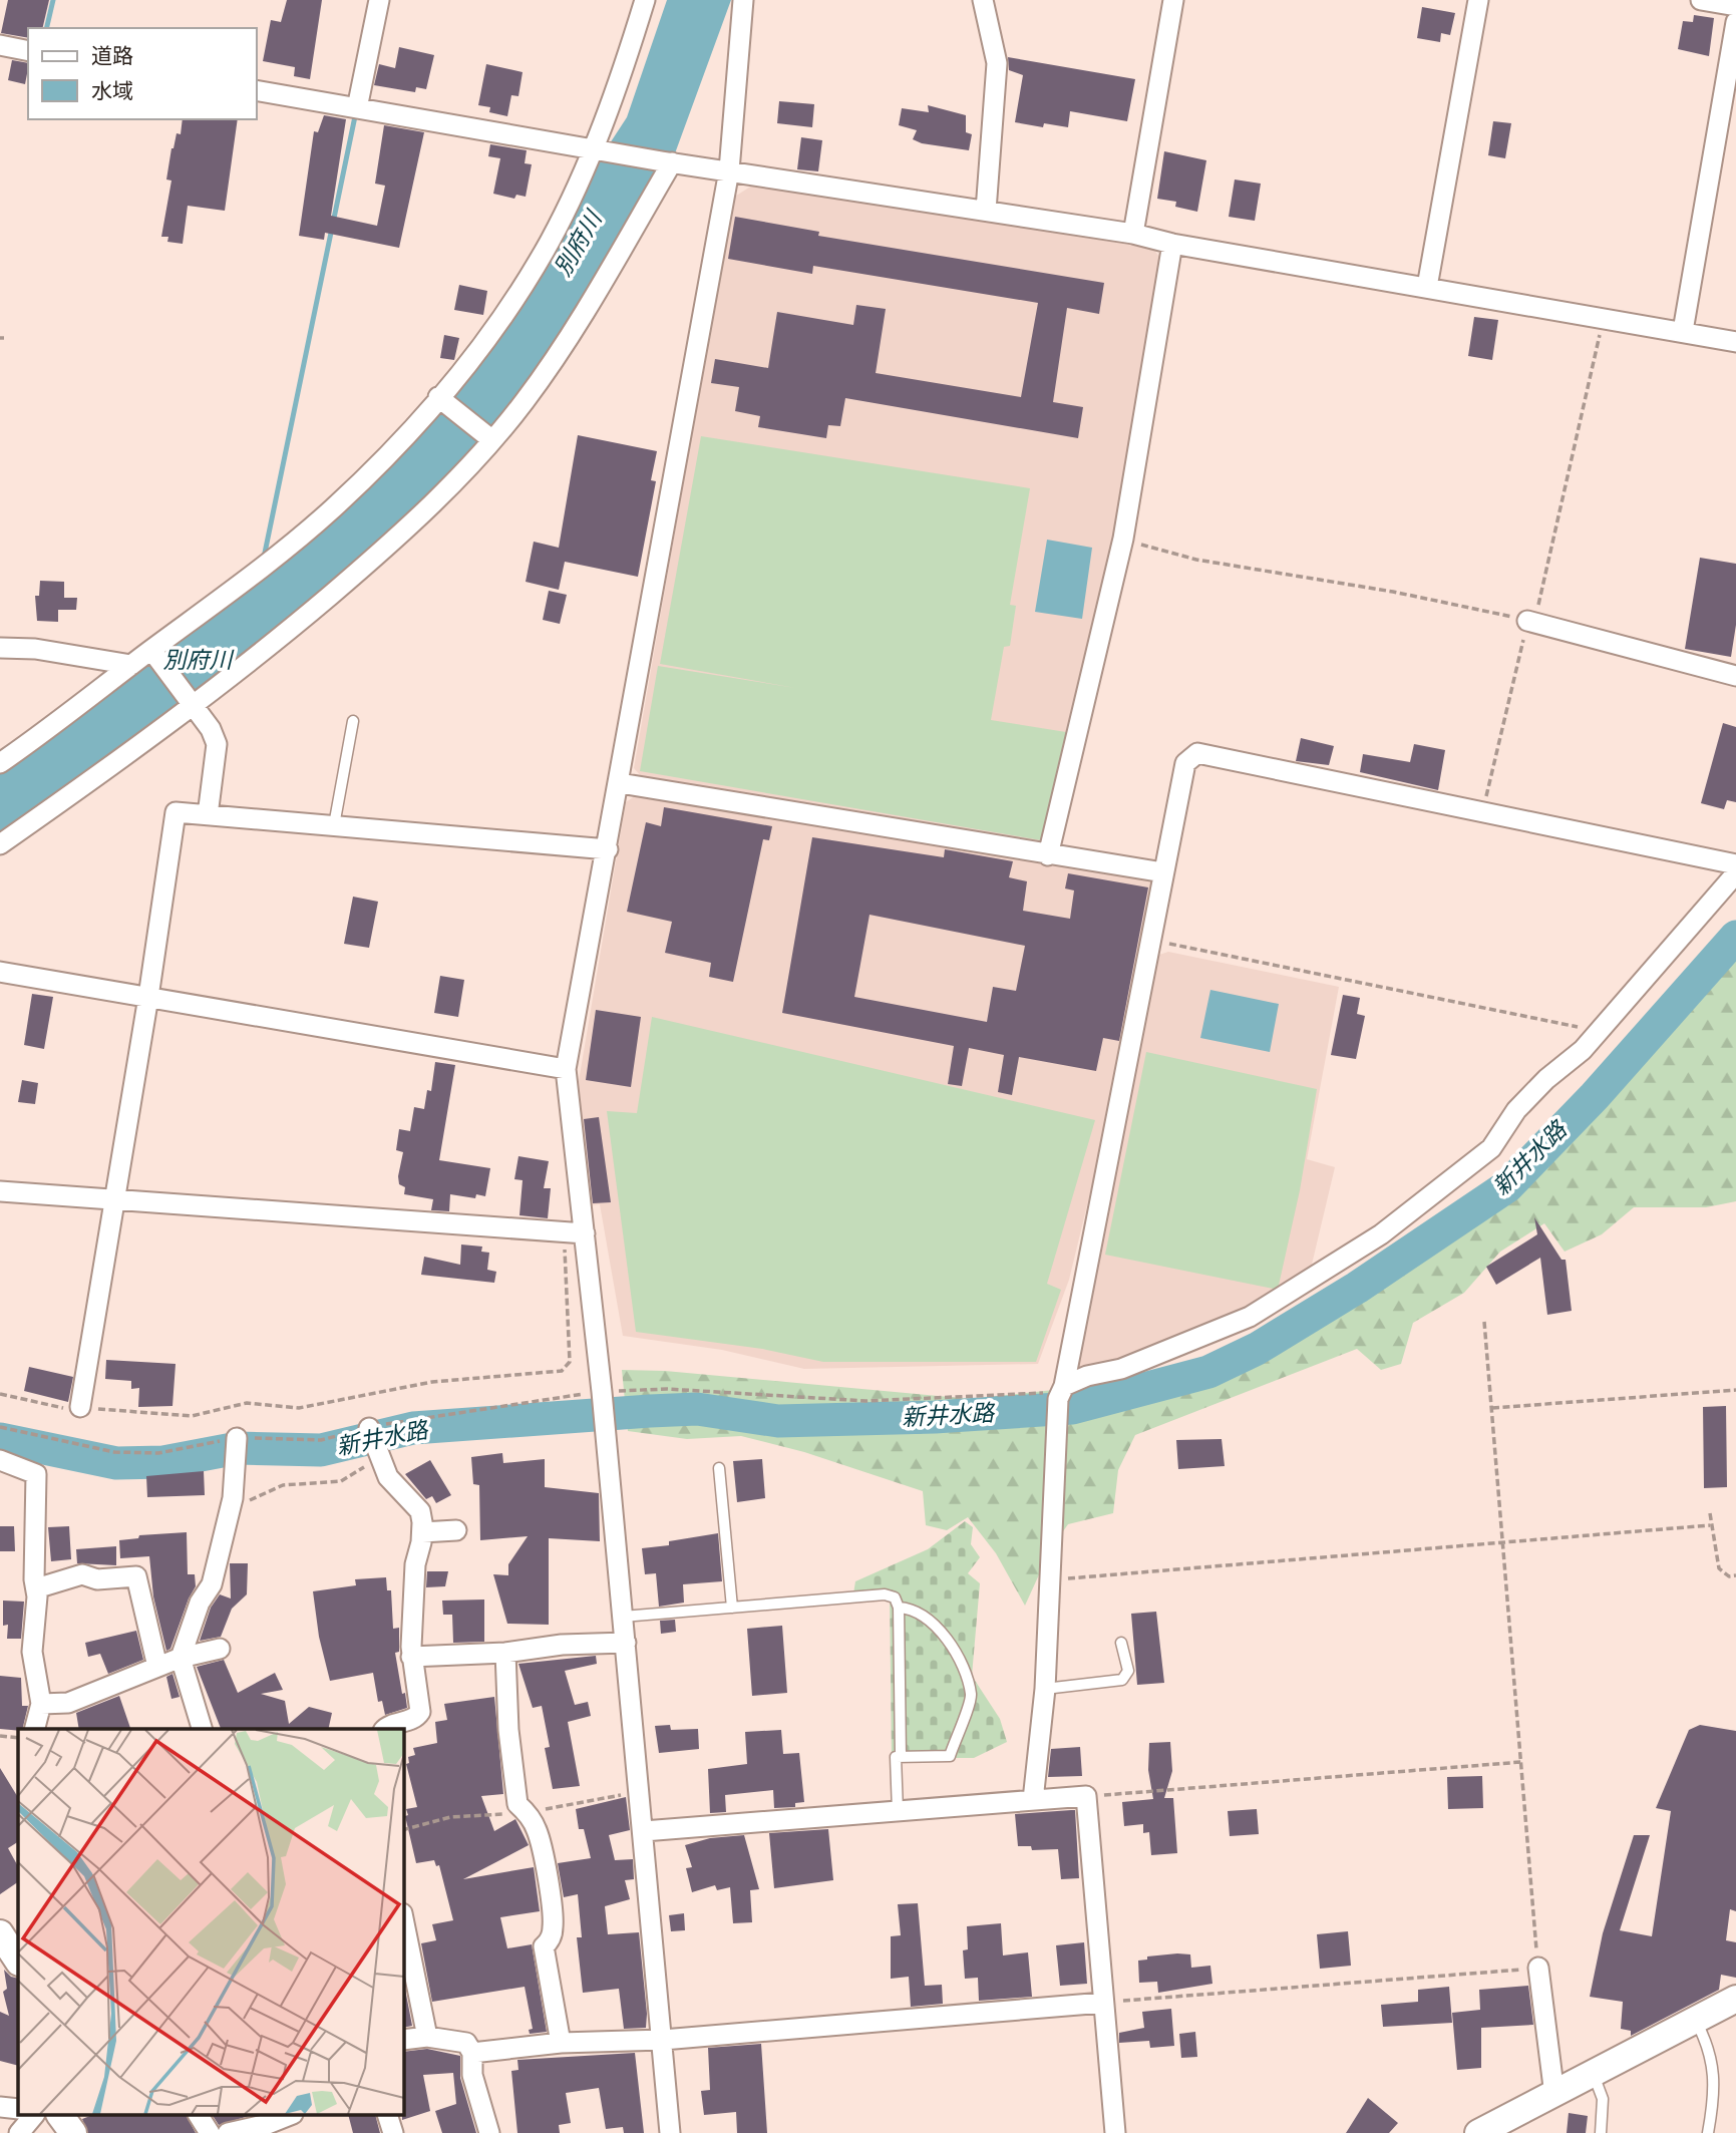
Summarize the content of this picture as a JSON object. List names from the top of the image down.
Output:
{
  "water": ["別府川", "新井水路"],
  "legend": ["道路", "水域"]
}
